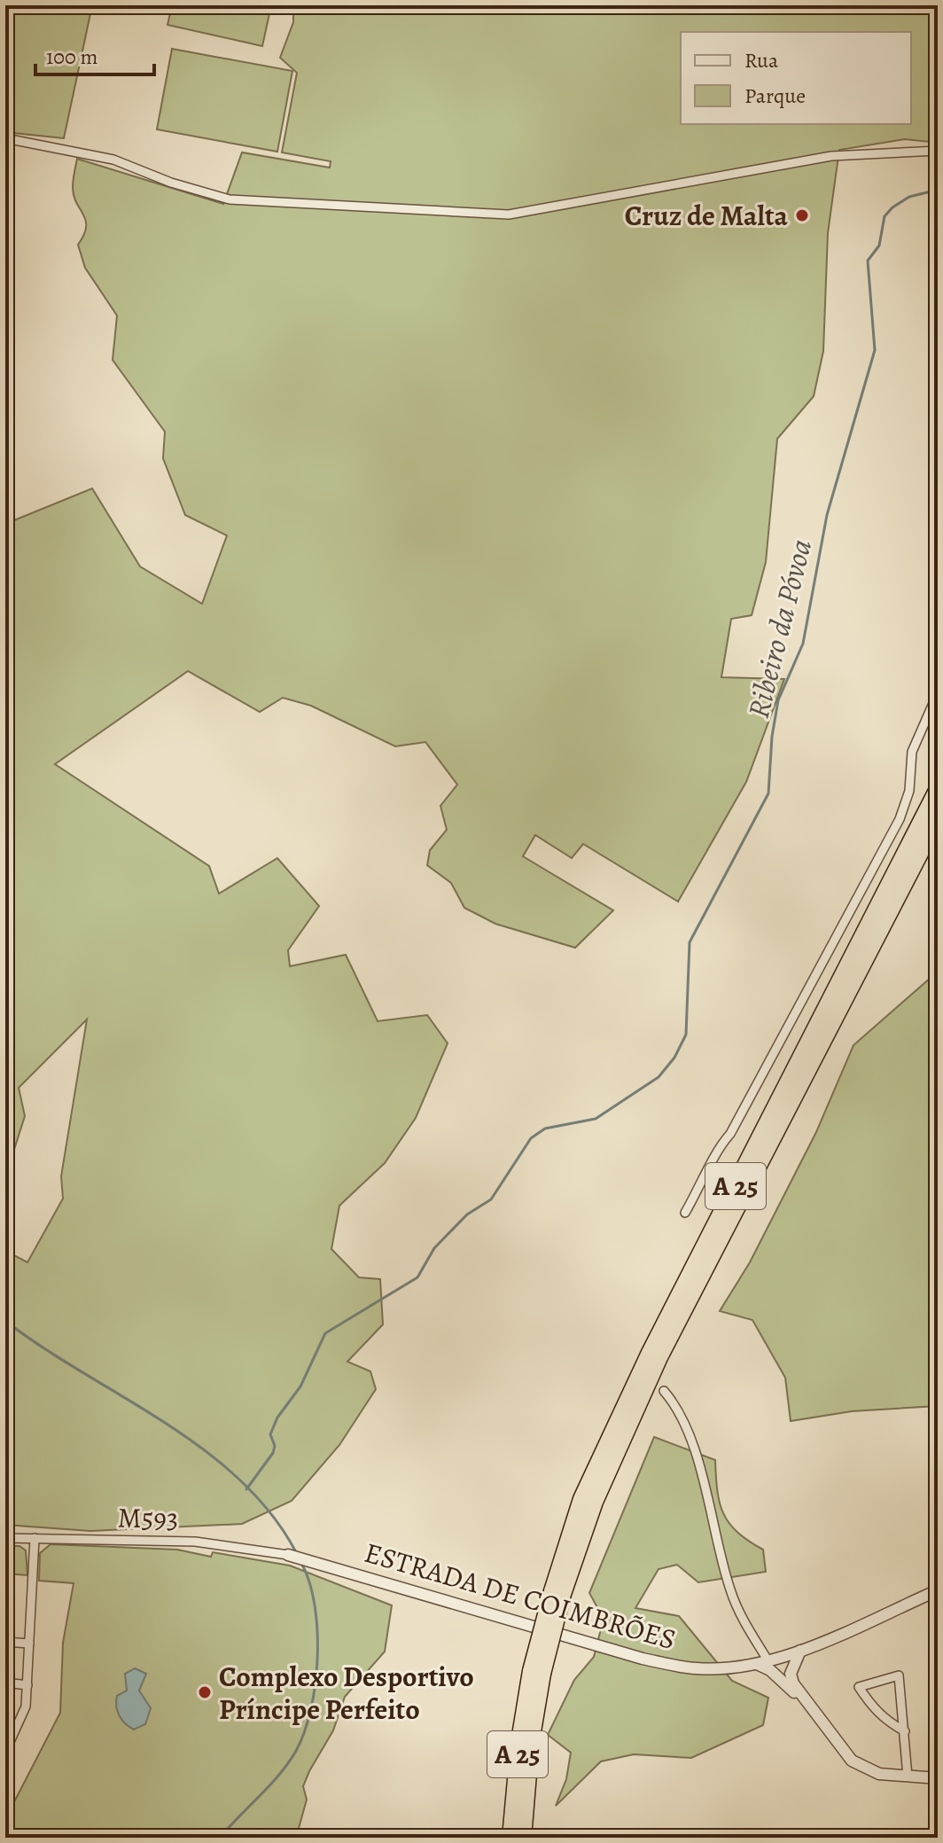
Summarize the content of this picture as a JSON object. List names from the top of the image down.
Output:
{
  "streets": {
    "highway": ["A 25"],
    "street": ["M593", "ESTRADA DE COIMBRÕES"]
  },
  "crossings": [
    ["M593", "ESTRADA DE COIMBRÕES"]
  ],
  "water": ["Ribeiro da Póvoa"],
  "places": ["Cruz de Malta", "Complexo Desportivo Príncipe Perfeito"],
  "legend": ["Rua", "Parque"],
  "scale_bar": "100 m"
}
